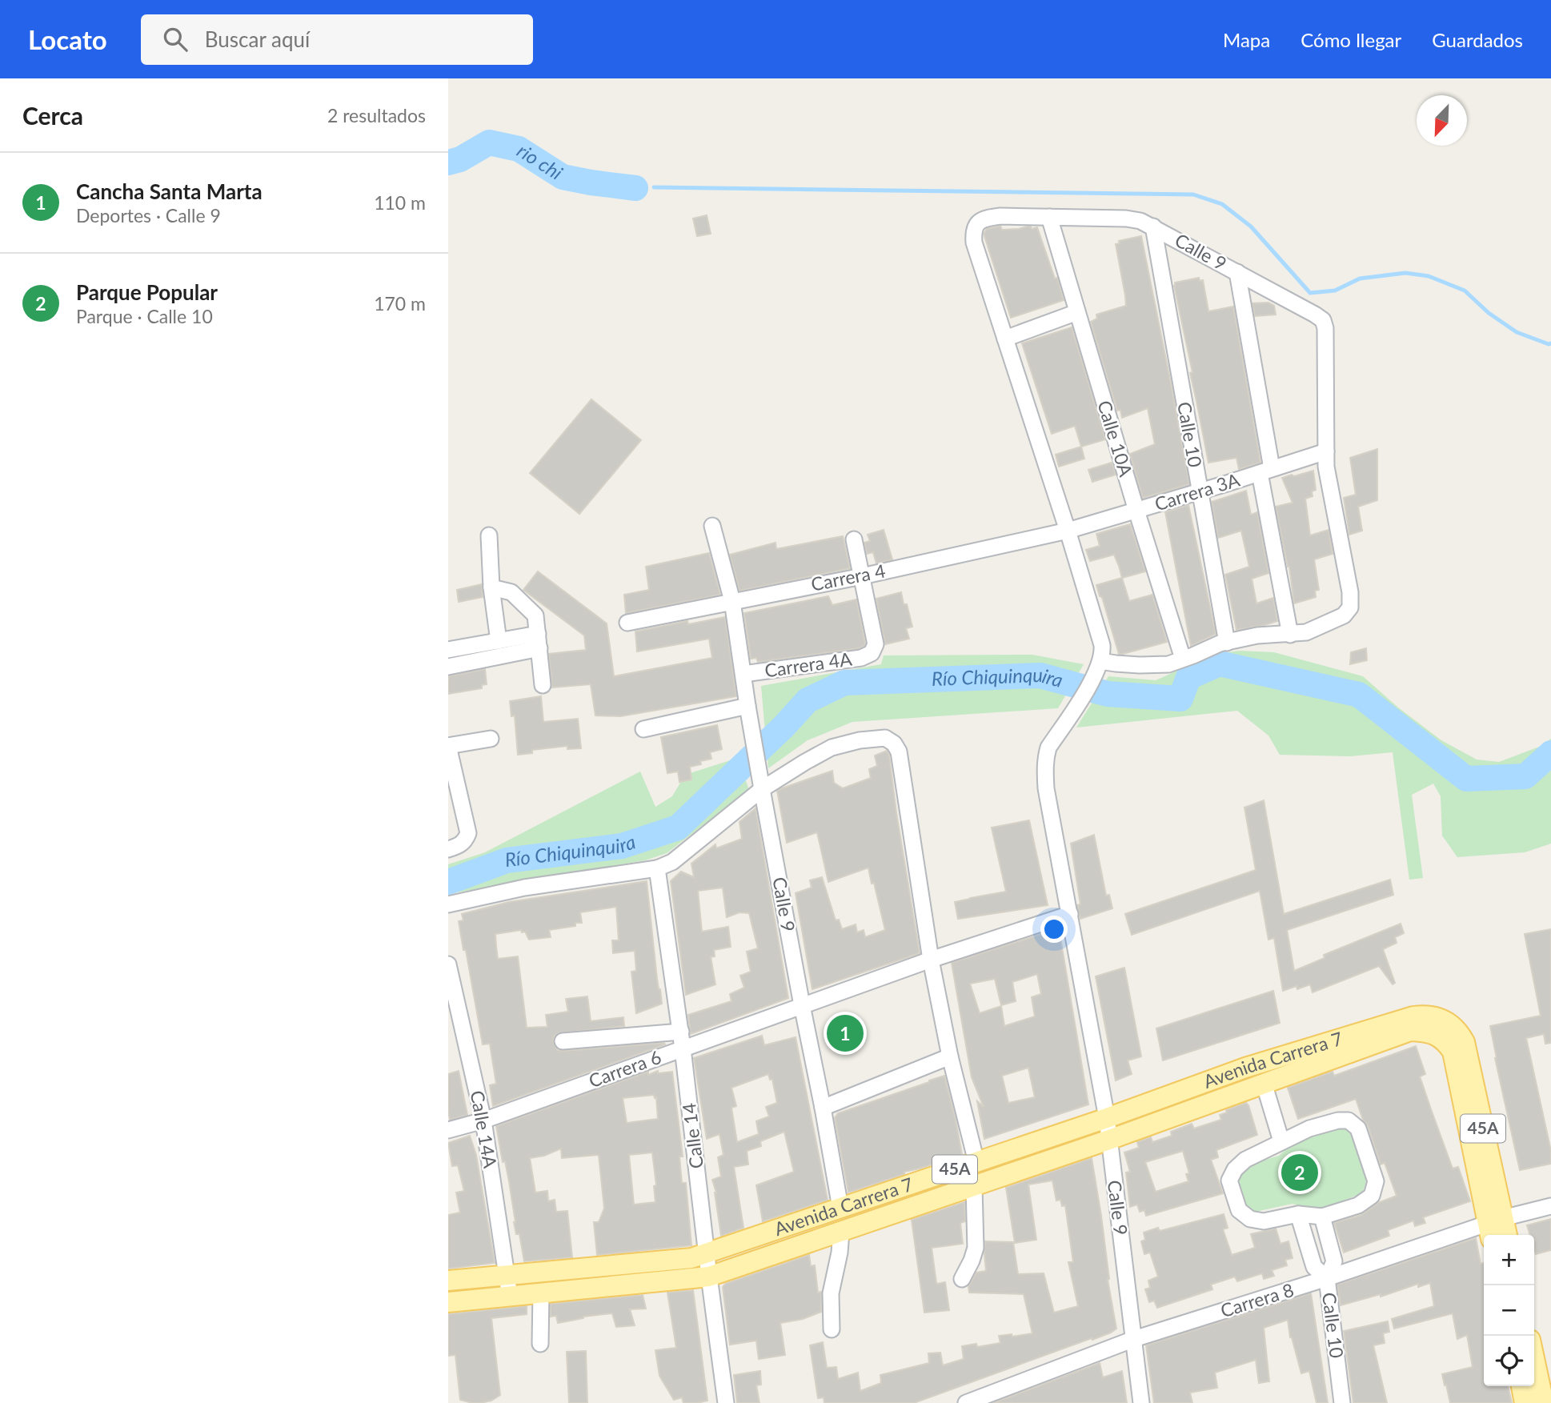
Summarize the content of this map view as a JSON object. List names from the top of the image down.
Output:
{
  "streets": {
    "main road": ["Avenida Carrera 7", "45A"],
    "street": [
      "Calle 9",
      "Calle 10",
      "Calle 10A",
      "Carrera 3A",
      "Carrera 4",
      "Carrera 4A",
      "Carrera 6",
      "Calle 14A",
      "Calle 14",
      "Carrera 8"
    ]
  },
  "crossings": [
    ["Calle 9", "Calle 10"],
    ["Calle 9", "Calle 10A"],
    ["Calle 9", "Carrera 3A"],
    ["Calle 9", "Carrera 4"],
    ["Calle 9", "Carrera 4A"],
    ["Calle 9", "Avenida Carrera 7"],
    ["Calle 9", "Carrera 6"],
    ["Calle 9", "Carrera 8"],
    ["Calle 10", "Carrera 3A"],
    ["Calle 10", "Carrera 8"],
    ["Calle 10A", "Carrera 3A"],
    ["Carrera 3A", "Carrera 4"],
    ["Carrera 4", "Carrera 4A"],
    ["Avenida Carrera 7", "45A"],
    ["Avenida Carrera 7", "Calle 14A"],
    ["Avenida Carrera 7", "Calle 14"],
    ["Carrera 6", "Calle 14A"],
    ["Carrera 6", "Calle 14"],
    ["45A", "Carrera 8"]
  ],
  "water": ["rio chi", "Río Chiquinquira"],
  "north": "bottom left",
  "page": {
    "header": "Locato",
    "search": "Buscar aquí",
    "nav": ["Mapa", "Cómo llegar", "Guardados"],
    "heading": ["Cerca", "2 resultados"],
    "list": [
      {
        "mark": "1",
        "name": "Cancha Santa Marta",
        "note": "Deportes · Calle 9",
        "value": "110 m"
      },
      {
        "mark": "2",
        "name": "Parque Popular",
        "note": "Parque · Calle 10",
        "value": "170 m"
      }
    ],
    "pins": ["1", "2"],
    "map_buttons": ["+", "−"]
  }
}
